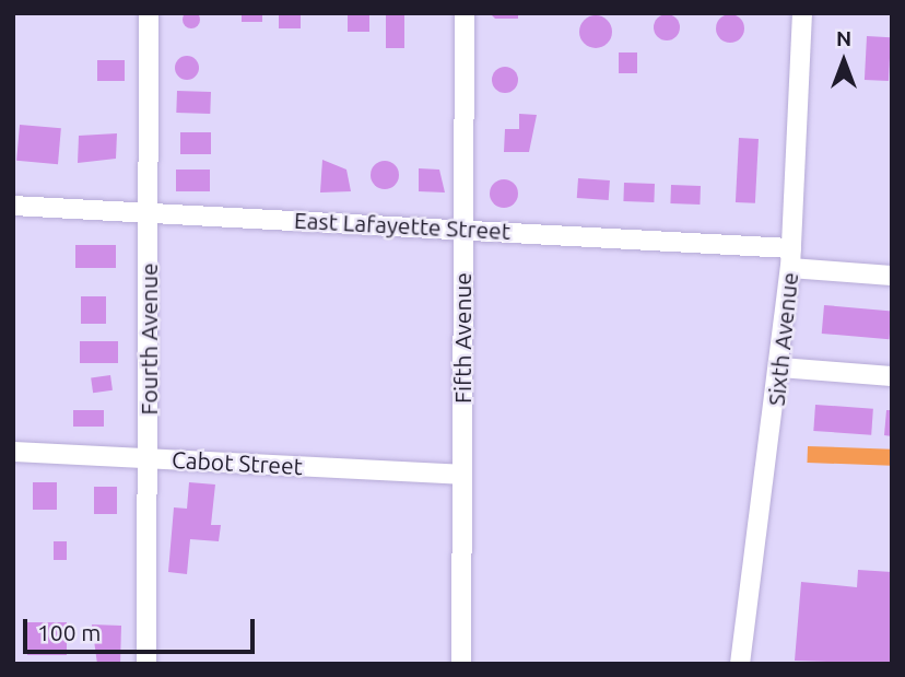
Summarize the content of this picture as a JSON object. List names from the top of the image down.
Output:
{
  "streets": {
    "street": [
      "East Lafayette Street",
      "Fifth Avenue",
      "Fourth Avenue",
      "Sixth Avenue",
      "Cabot Street"
    ]
  },
  "crossings": [
    ["East Lafayette Street", "Fifth Avenue"],
    ["East Lafayette Street", "Fourth Avenue"],
    ["East Lafayette Street", "Sixth Avenue"],
    ["Fifth Avenue", "Cabot Street"],
    ["Fourth Avenue", "Cabot Street"]
  ],
  "scale_bar": "100 m",
  "north": "top"
}
